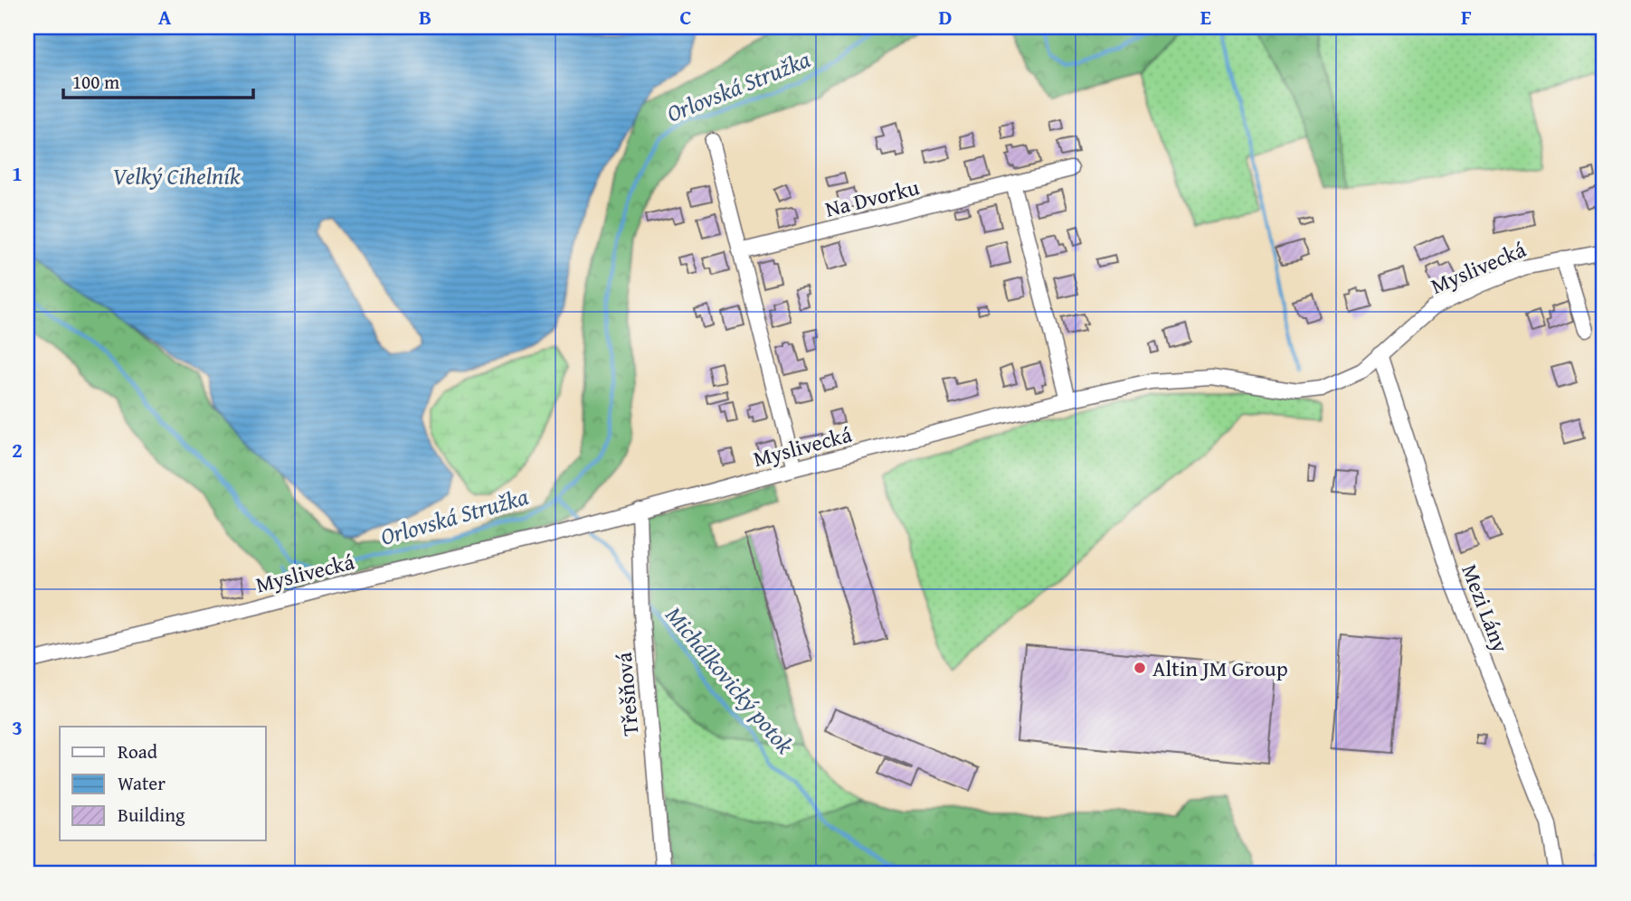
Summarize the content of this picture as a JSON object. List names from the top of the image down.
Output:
{
  "streets": {
    "street": [
      "Na Dvorku",
      "Myslivecká",
      "Mezi Lány",
      "Třešňová"
    ]
  },
  "crossings": [
    ["Myslivecká", "Mezi Lány"],
    ["Myslivecká", "Třešňová"]
  ],
  "water": ["Orlovská Stružka", "Velký Cihelník", "Michálkovický potok"],
  "places": ["Altin JM Group"],
  "legend": ["Road", "Water", "Building"],
  "scale_bar": "100 m",
  "grid": {
    "columns": [
      "A",
      "B",
      "C",
      "D",
      "E",
      "F"
    ],
    "rows": ["1", "2", "3"]
  }
}
